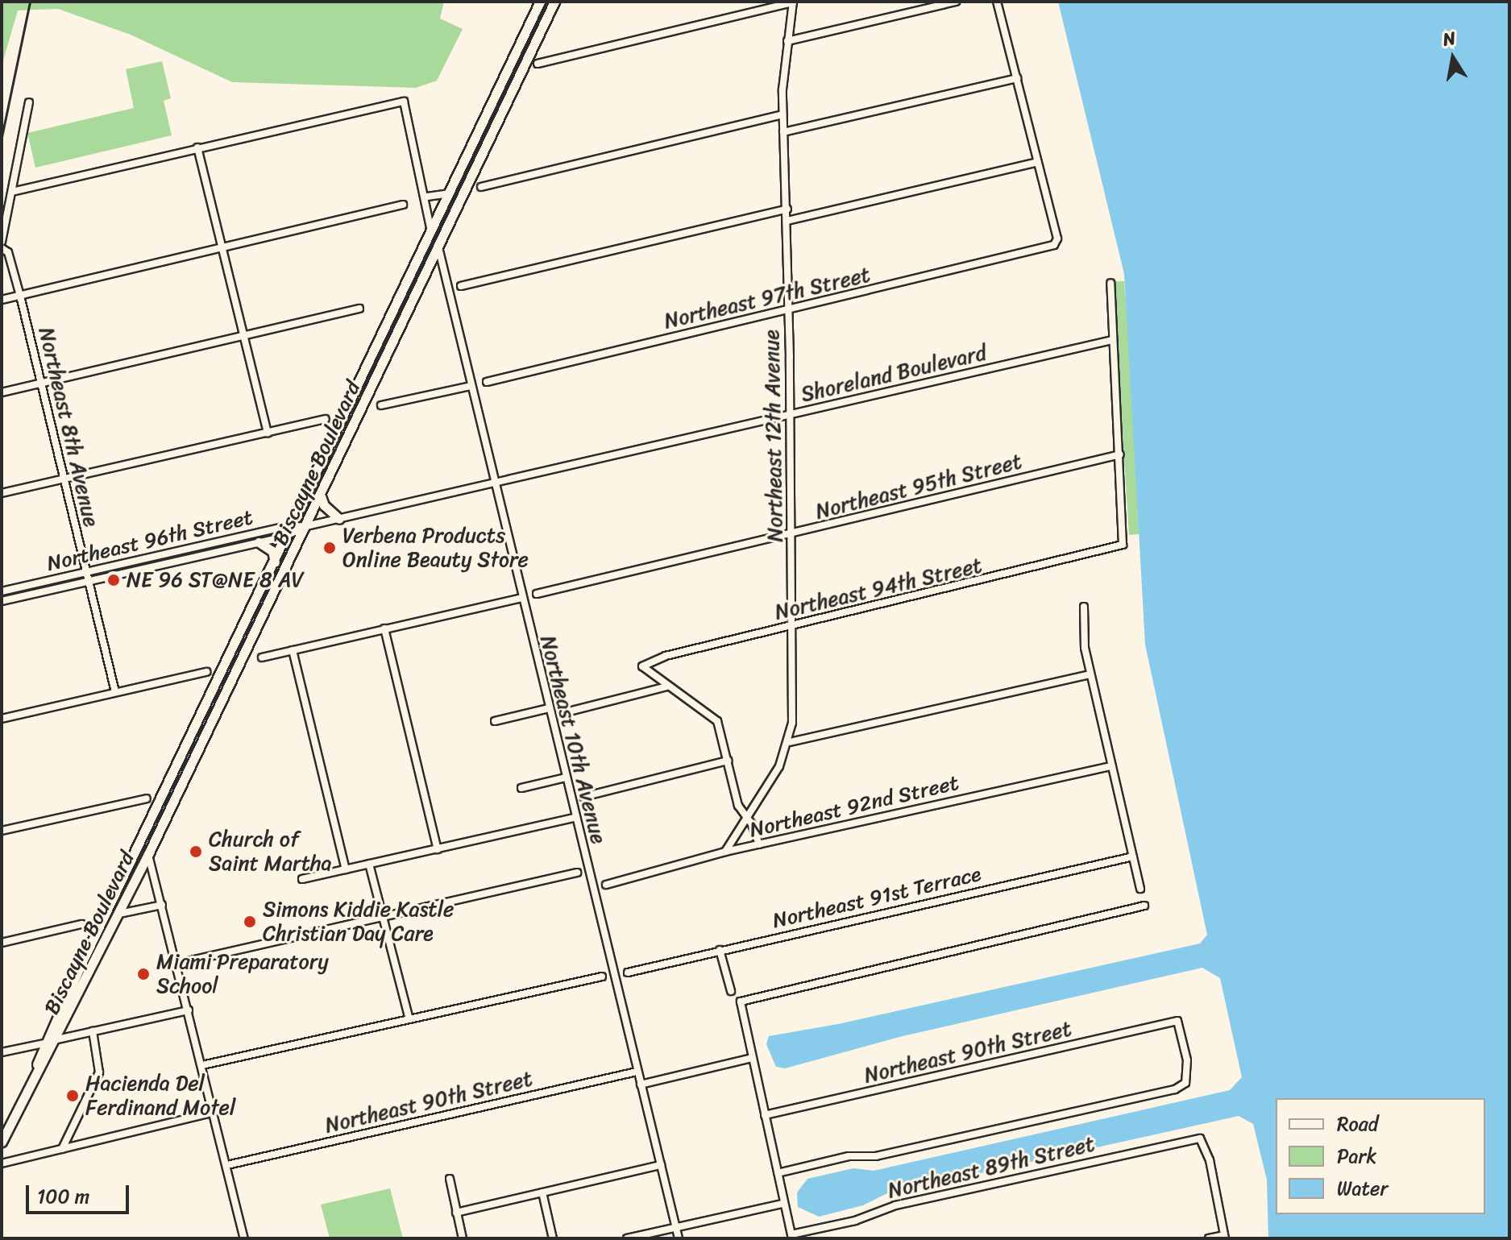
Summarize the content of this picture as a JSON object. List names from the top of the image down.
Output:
{
  "streets": {
    "main road": ["Biscayne Boulevard"],
    "street": [
      "Northeast 97th Street",
      "Shoreland Boulevard",
      "Northeast 8th Avenue",
      "Northeast 12th Avenue",
      "Northeast 95th Street",
      "Northeast 96th Street",
      "Northeast 94th Street",
      "Northeast 10th Avenue",
      "Northeast 92nd Street",
      "Northeast 91st Terrace",
      "Northeast 90th Street",
      "Northeast 89th Street"
    ]
  },
  "crossings": [
    ["Northeast 97th Street", "Northeast 12th Avenue"],
    ["Shoreland Boulevard", "Northeast 12th Avenue"],
    ["Shoreland Boulevard", "Northeast 96th Street"],
    ["Shoreland Boulevard", "Northeast 10th Avenue"],
    ["Northeast 8th Avenue", "Northeast 96th Street"],
    ["Northeast 12th Avenue", "Northeast 95th Street"],
    ["Northeast 12th Avenue", "Northeast 94th Street"],
    ["Northeast 12th Avenue", "Northeast 92nd Street"],
    ["Biscayne Boulevard", "Northeast 96th Street"],
    ["Biscayne Boulevard", "Northeast 10th Avenue"],
    ["Northeast 95th Street", "Northeast 94th Street"],
    ["Northeast 96th Street", "Northeast 10th Avenue"],
    ["Northeast 10th Avenue", "Northeast 90th Street"],
    ["Northeast 90th Street", "Northeast 89th Street"]
  ],
  "places": [
    "Verbena Products Online Beauty Store",
    "NE 96 ST@NE 8 AV",
    "Church of Saint Martha",
    "Simons Kiddie Kastle Christian Day Care",
    "Miami Preparatory School",
    "Hacienda Del Ferdinand Motel"
  ],
  "legend": ["Road", "Park", "Water"],
  "scale_bar": "100 m",
  "north": "top"
}
